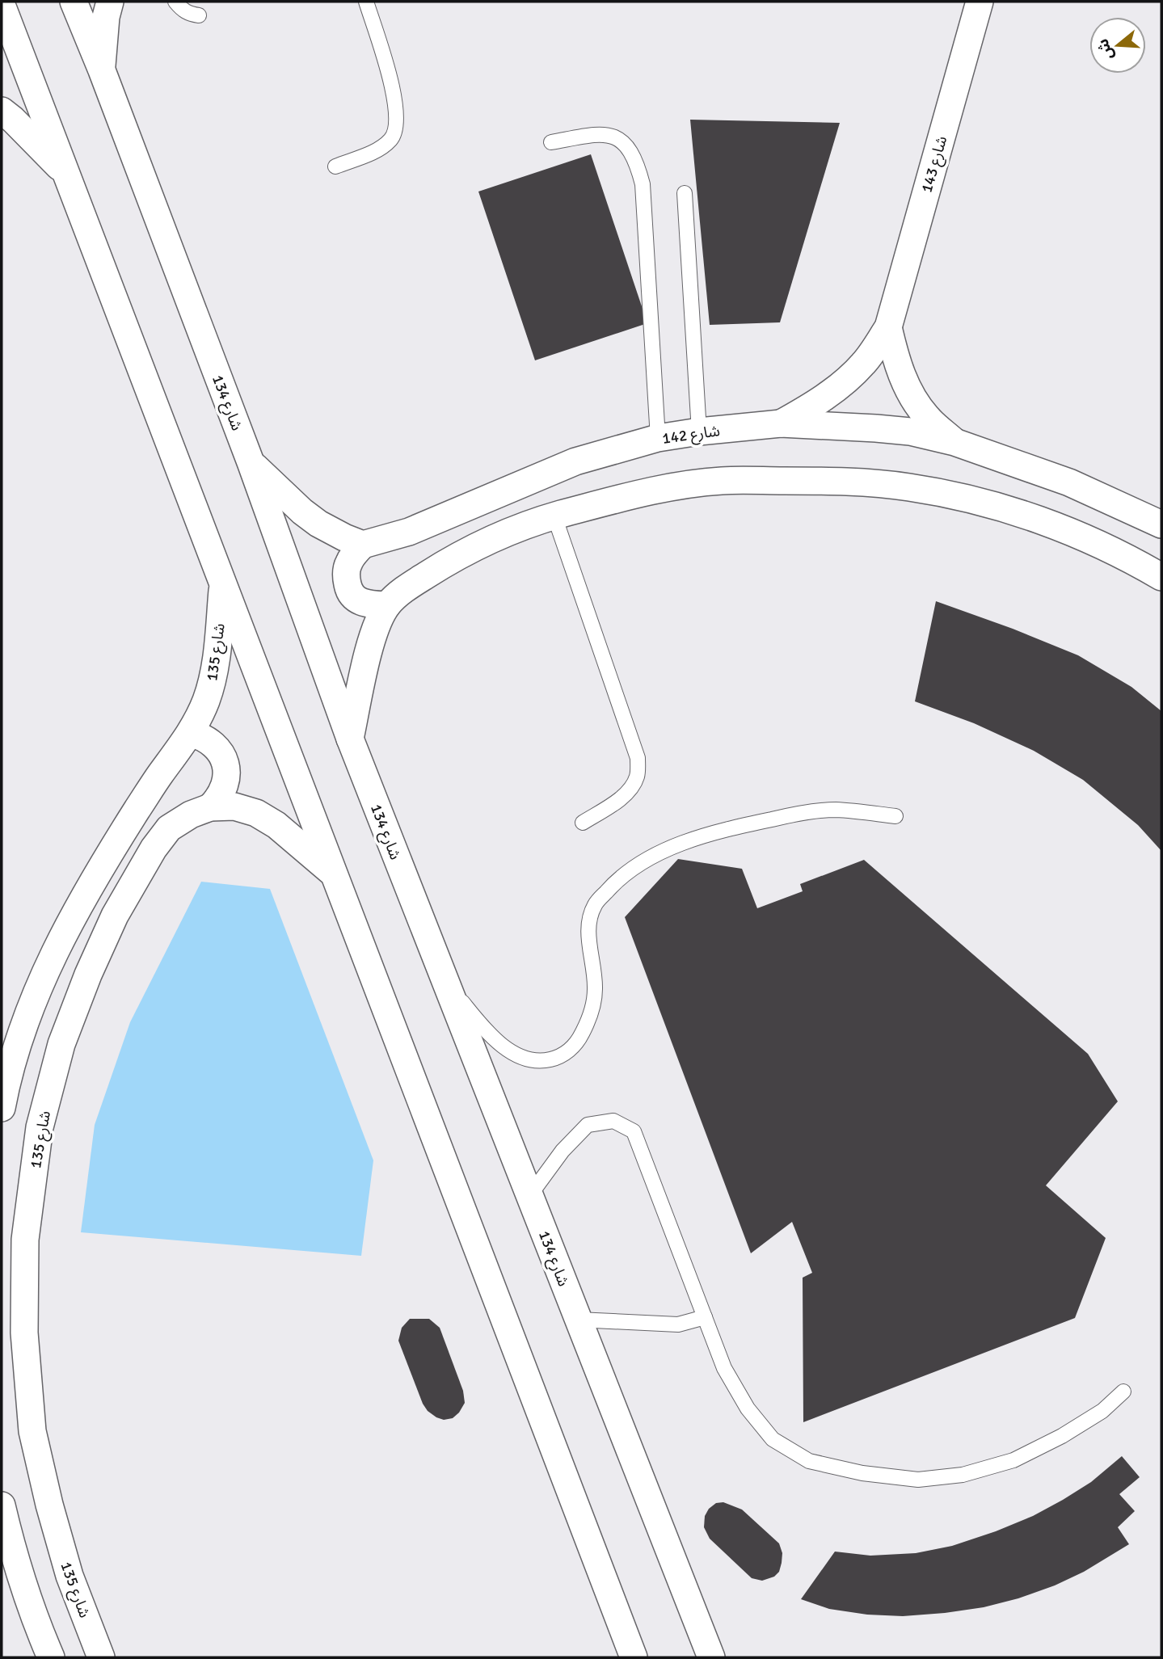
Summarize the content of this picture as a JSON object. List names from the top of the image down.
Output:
{
  "streets": {
    "street": [
      "شارع 143",
      "شارع 134",
      "شارع 142",
      "شارع 135"
    ]
  },
  "crossings": [
    ["شارع 143", "شارع 142"]
  ],
  "north": "left"
}
